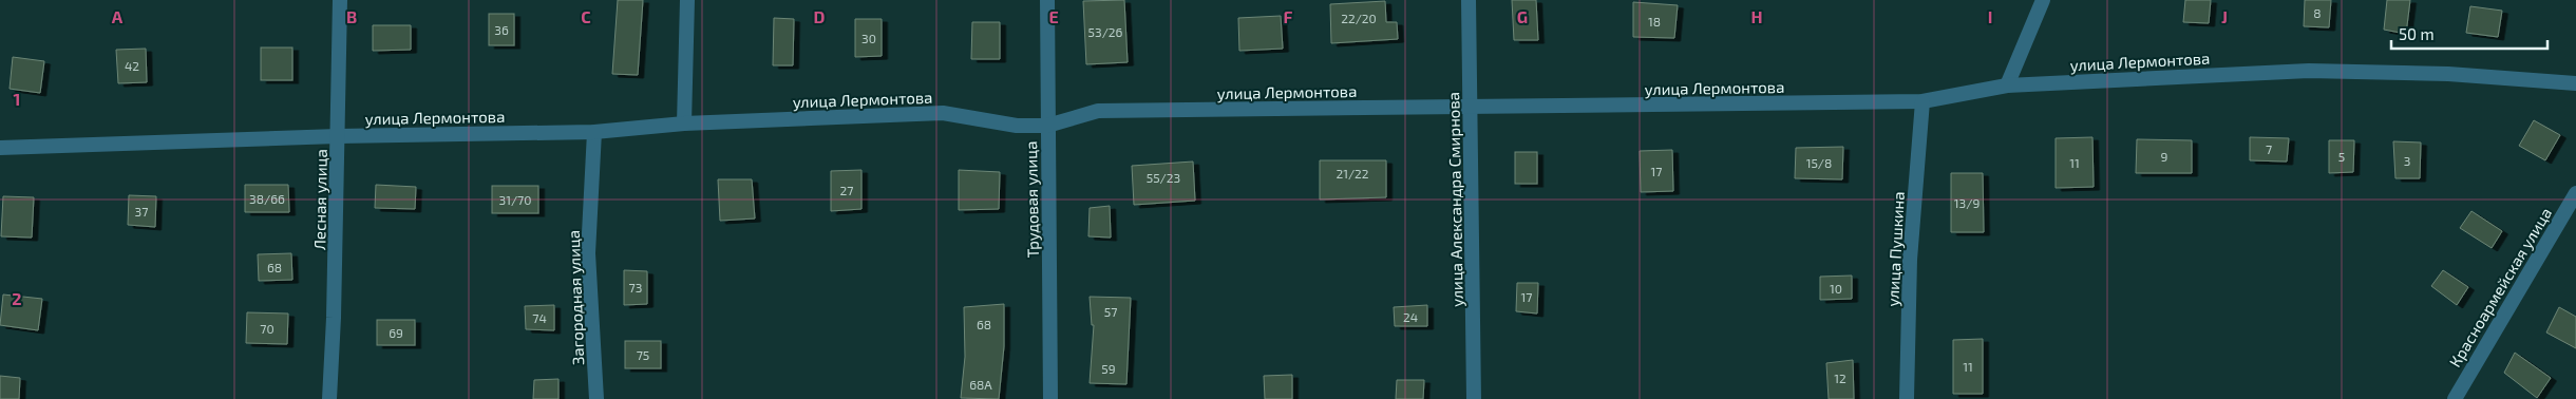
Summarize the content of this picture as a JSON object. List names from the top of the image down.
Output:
{
  "streets": {
    "street": [
      "улица Лермонтова",
      "Лесная улица",
      "Трудовая улица",
      "улица Александра Смирнова",
      "улица Пушкина",
      "Красноармейская улица",
      "Загородная улица"
    ]
  },
  "crossings": [
    ["улица Лермонтова", "Лесная улица"],
    ["улица Лермонтова", "Трудовая улица"],
    ["улица Лермонтова", "улица Александра Смирнова"],
    ["улица Лермонтова", "улица Пушкина"],
    ["улица Лермонтова", "Загородная улица"]
  ],
  "house_numbers": [
    "8",
    "22/20",
    "18",
    "36",
    "53/26",
    "30",
    "42",
    "7",
    "9",
    "5",
    "3",
    "15/8",
    "11",
    "17",
    "21/22",
    "55/23",
    "27",
    "38/66",
    "31/70",
    "13/9",
    "37",
    "68",
    "73",
    "10",
    "17",
    "57",
    "24",
    "74",
    "68",
    "70",
    "69",
    "75",
    "11",
    "59",
    "12",
    "68А"
  ],
  "scale_bar": "50 m",
  "grid": {
    "columns": [
      "A",
      "B",
      "C",
      "D",
      "E",
      "F",
      "G",
      "H",
      "I",
      "J"
    ],
    "rows": ["1", "2"]
  }
}
